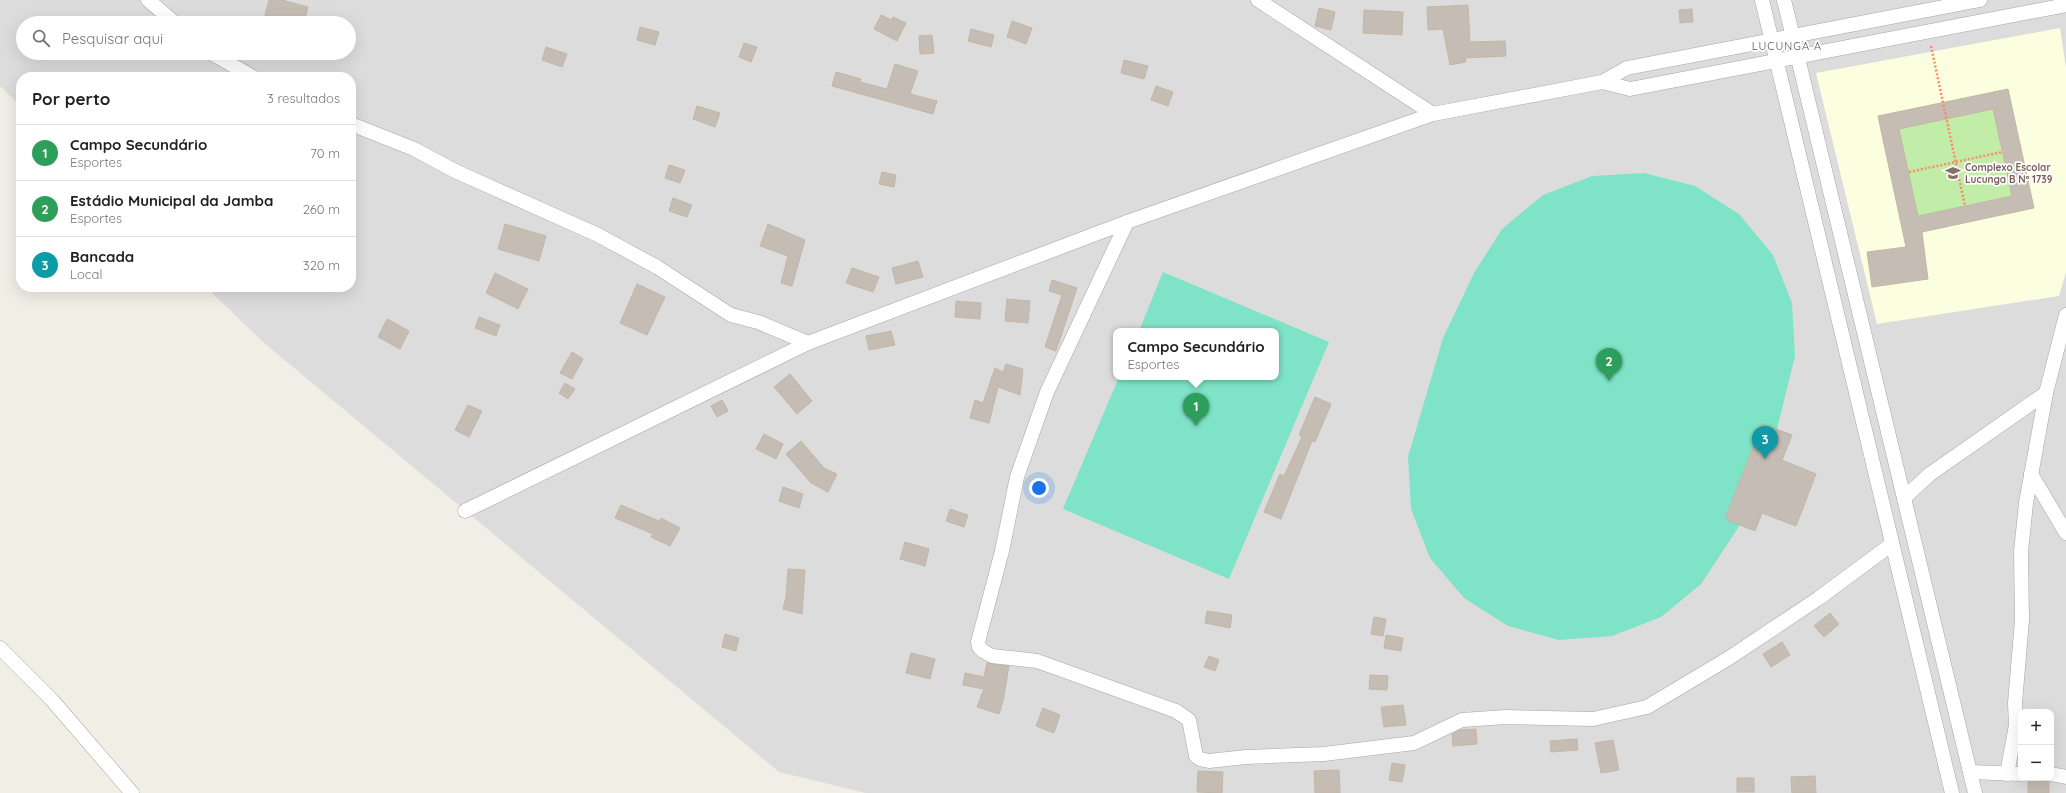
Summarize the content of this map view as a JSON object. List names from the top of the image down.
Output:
{
  "districts": ["LUCUNGA A"],
  "places": {
    "school or university": ["Complexo Escolar Lucunga B Nº 1739"]
  },
  "page": {
    "search": "Pesquisar aqui",
    "heading": ["Por perto", "3 resultados"],
    "list": [
      {
        "mark": "1",
        "name": "Campo Secundário",
        "note": "Esportes",
        "value": "70 m"
      },
      {
        "mark": "2",
        "name": "Estádio Municipal da Jamba",
        "note": "Esportes",
        "value": "260 m"
      },
      {
        "mark": "3",
        "name": "Bancada",
        "note": "Local",
        "value": "320 m"
      }
    ],
    "popup": ["Campo Secundário", "Esportes"],
    "pins": ["2", "1", "3"],
    "map_buttons": ["+", "−"]
  }
}
